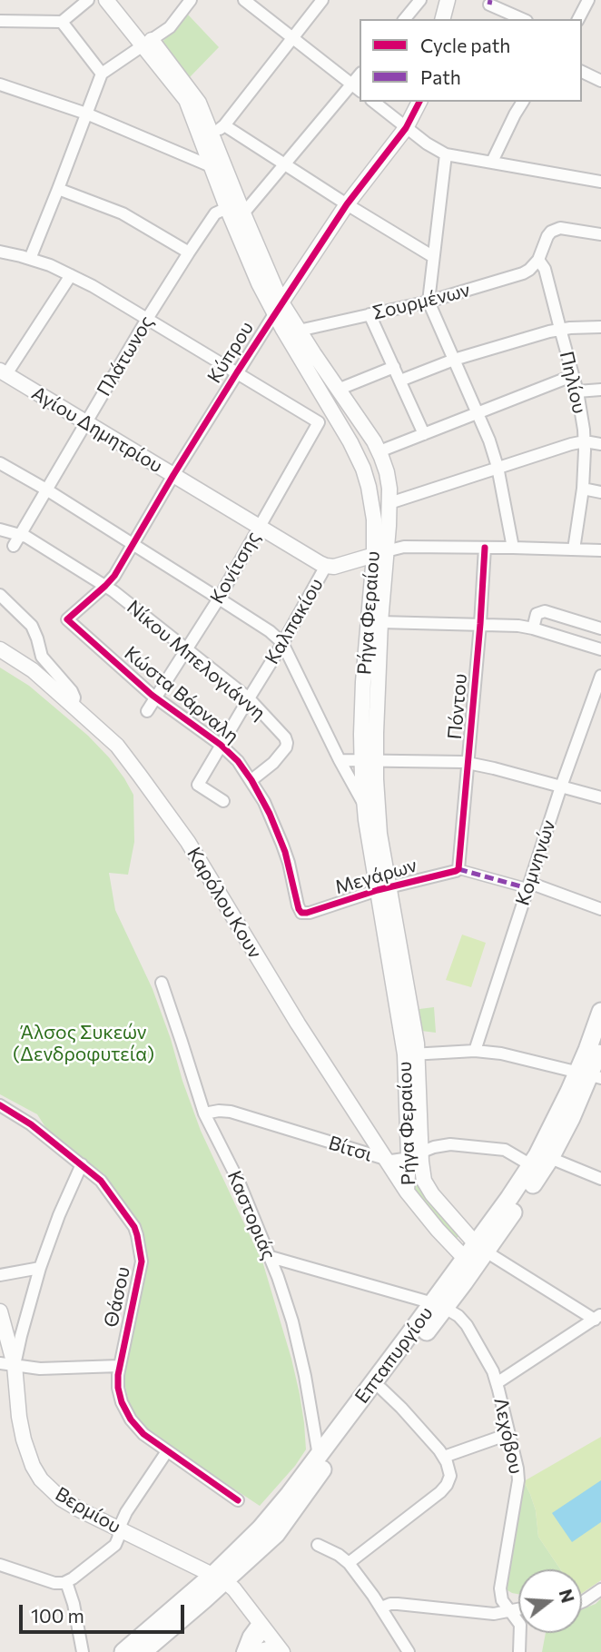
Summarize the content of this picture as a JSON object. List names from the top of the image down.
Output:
{
  "streets": {
    "main road": ["Επταπυργίου"],
    "street": [
      "Σουρμένων",
      "Κύπρου",
      "Πλάτωνος",
      "Πηλίου",
      "Αγίου Δημητρίου",
      "Κονίτσης",
      "Ρήγα Φεραίου",
      "Καλπακίου",
      "Νίκου Μπελογιάννη",
      "Κώστα Βάρναλη",
      "Πόντου",
      "Κομνηνών",
      "Μεγάρων",
      "Καρόλου Κουν",
      "Βίτσι",
      "Καστοριάς",
      "Θάσου",
      "Λεχόβου",
      "Βερμίου"
    ]
  },
  "crossings": [
    ["Σουρμένων", "Πηλίου"],
    ["Σουρμένων", "Ρήγα Φεραίου"],
    ["Κύπρου", "Αγίου Δημητρίου"],
    ["Κύπρου", "Κονίτσης"],
    ["Κύπρου", "Ρήγα Φεραίου"],
    ["Κύπρου", "Νίκου Μπελογιάννη"],
    ["Κύπρου", "Κώστα Βάρναλη"],
    ["Πλάτωνος", "Αγίου Δημητρίου"],
    ["Πλάτωνος", "Ρήγα Φεραίου"],
    ["Πλάτωνος", "Νίκου Μπελογιάννη"],
    ["Πηλίου", "Καλπακίου"],
    ["Αγίου Δημητρίου", "Κονίτσης"],
    ["Αγίου Δημητρίου", "Καλπακίου"],
    ["Κονίτσης", "Νίκου Μπελογιάννη"],
    ["Κονίτσης", "Κώστα Βάρναλη"],
    ["Ρήγα Φεραίου", "Καλπακίου"],
    ["Ρήγα Φεραίου", "Μεγάρων"],
    ["Ρήγα Φεραίου", "Καρόλου Κουν"],
    ["Ρήγα Φεραίου", "Βίτσι"],
    ["Ρήγα Φεραίου", "Επταπυργίου"],
    ["Καλπακίου", "Νίκου Μπελογιάννη"],
    ["Καλπακίου", "Κώστα Βάρναλη"],
    ["Καλπακίου", "Πόντου"],
    ["Νίκου Μπελογιάννη", "Κώστα Βάρναλη"],
    ["Κώστα Βάρναλη", "Μεγάρων"],
    ["Πόντου", "Μεγάρων"],
    ["Καρόλου Κουν", "Βίτσι"],
    ["Βίτσι", "Καστοριάς"],
    ["Βίτσι", "Επταπυργίου"],
    ["Καστοριάς", "Επταπυργίου"],
    ["Επταπυργίου", "Λεχόβου"],
    ["Επταπυργίου", "Βερμίου"]
  ],
  "parks": ["Άλσος Συκεών (Δενδροφυτεία)"],
  "legend": ["Cycle path", "Path"],
  "scale_bar": "100 m",
  "north": "right"
}
